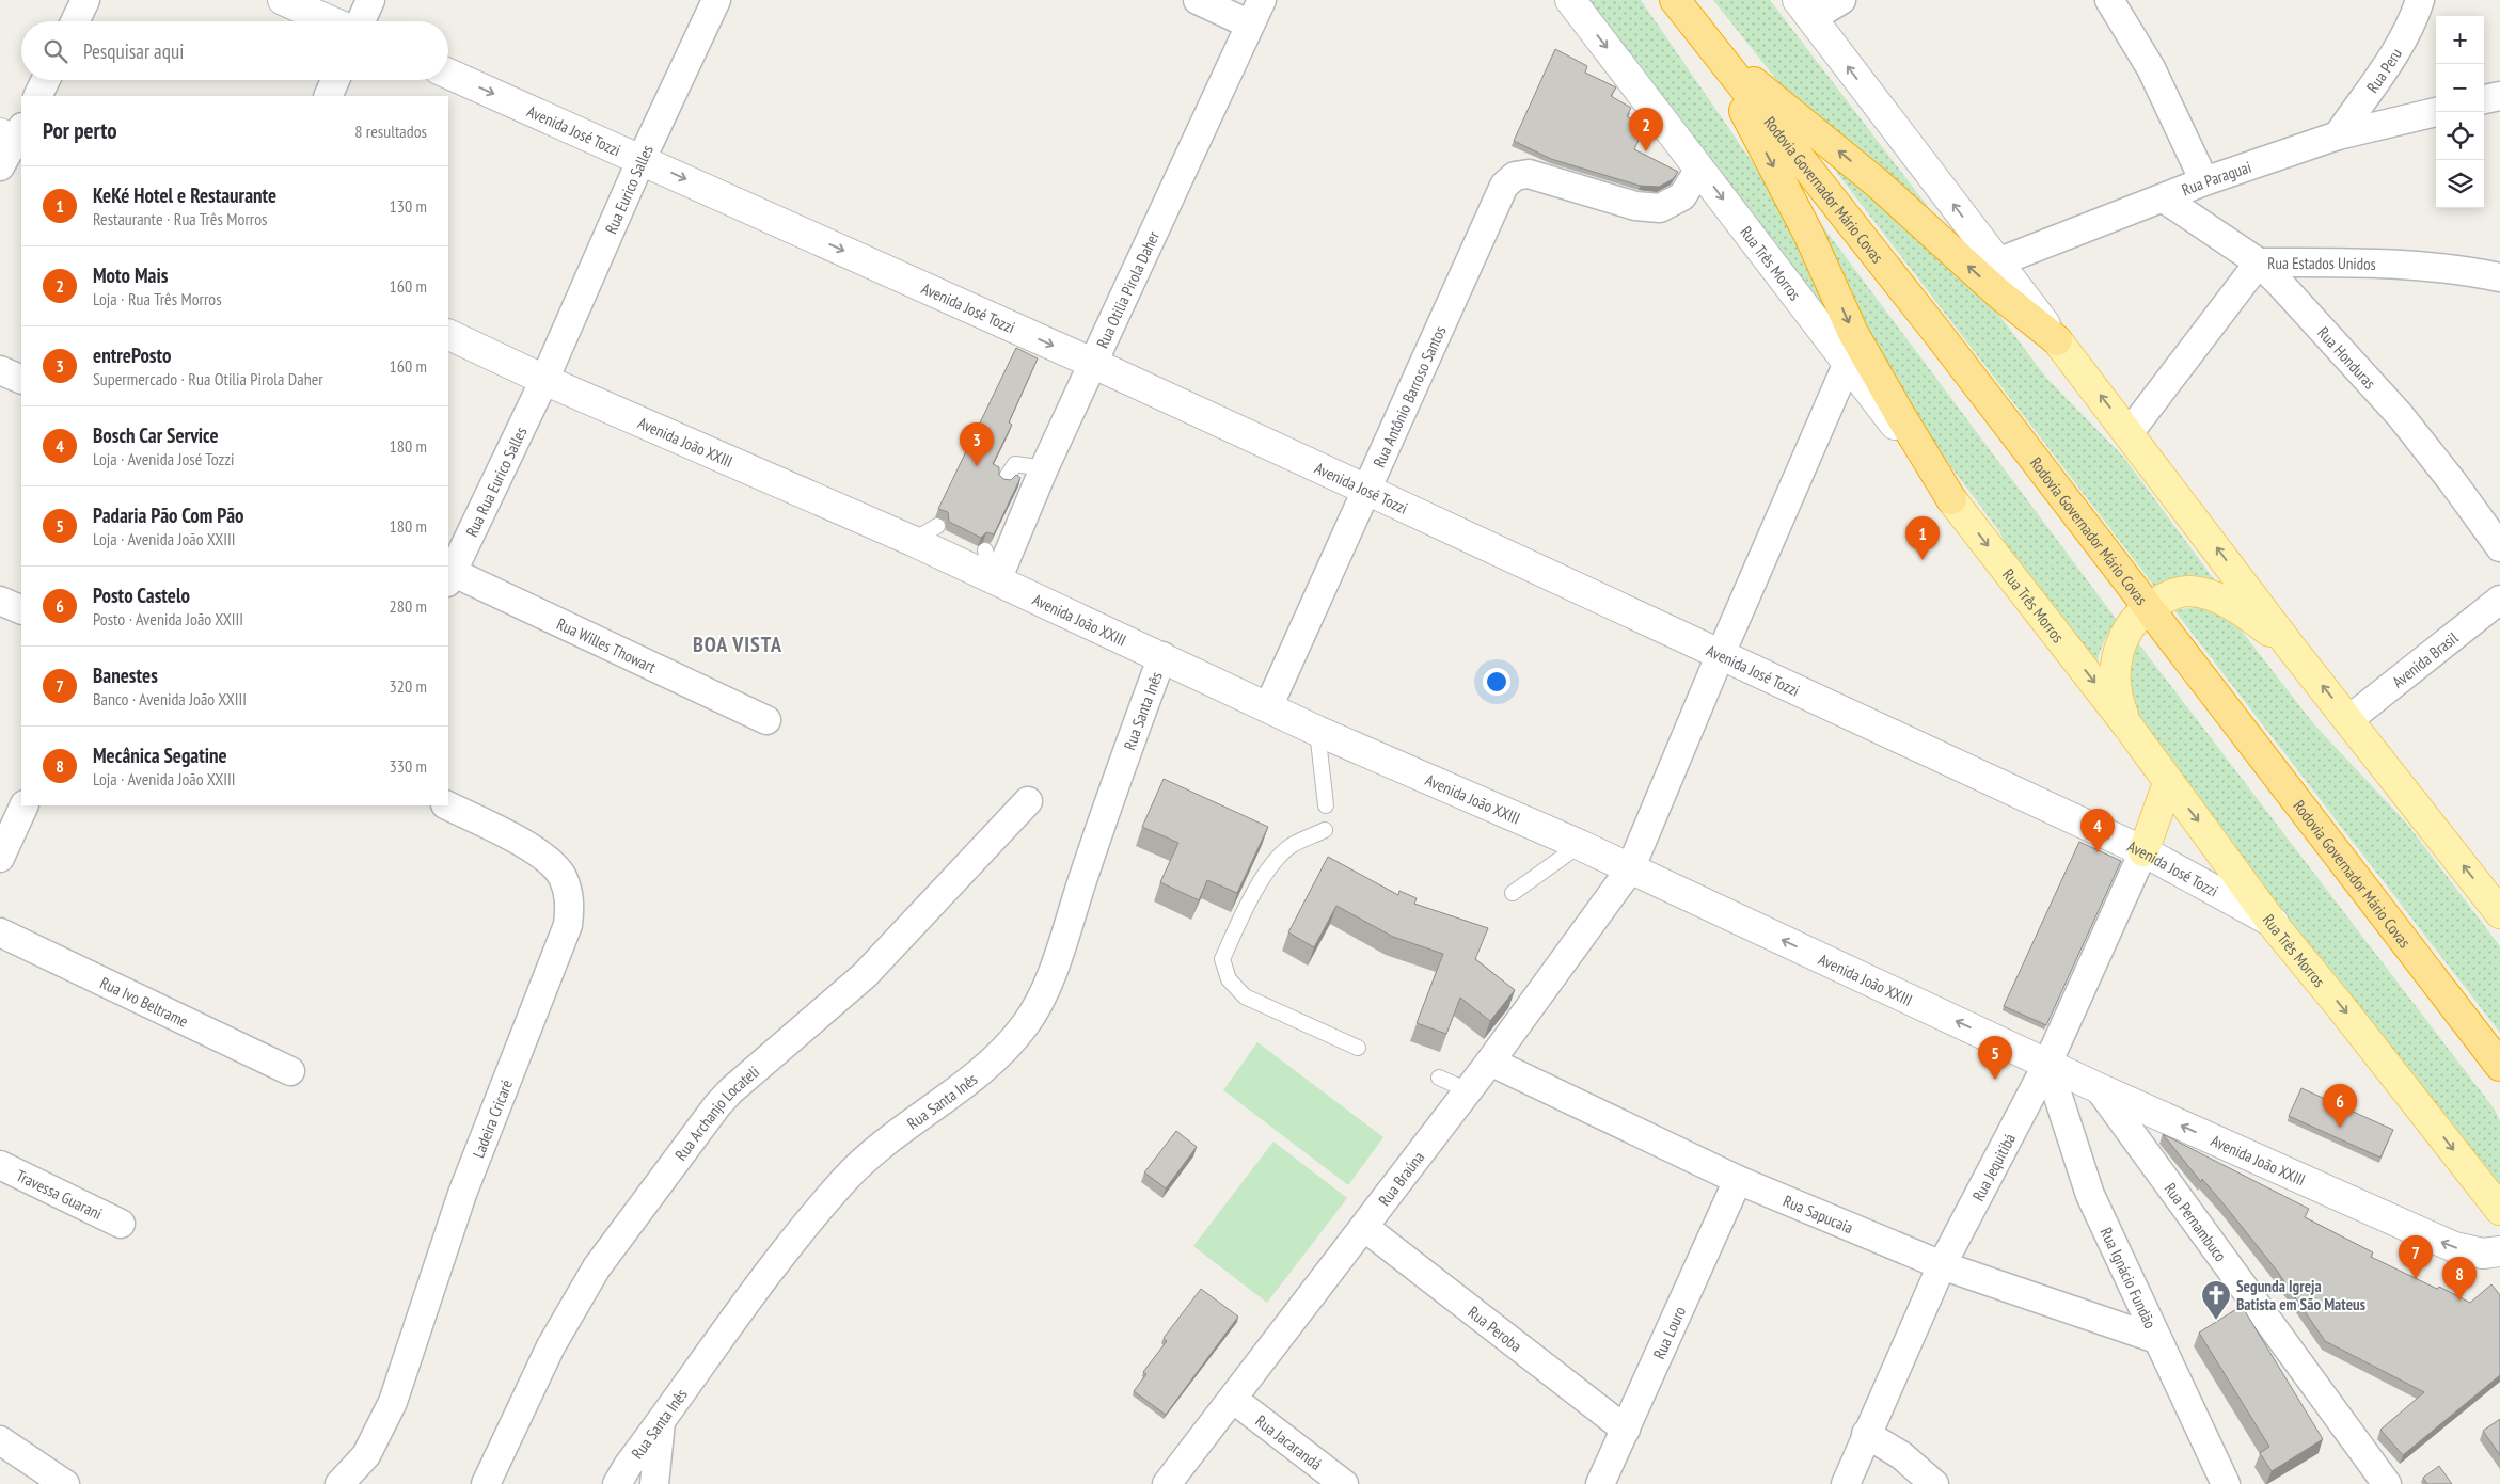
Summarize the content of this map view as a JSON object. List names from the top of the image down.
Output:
{
  "streets": {
    "highway": ["Rodovia Governador Mário Covas"],
    "main road": ["Rua Três Morros"],
    "street": [
      "Rua Peru",
      "Avenida José Tozzi",
      "Rua Paraguai",
      "Rua Eurico Salles",
      "Rua Estados Unidos",
      "Rua Otilia Pirola Daher",
      "Rua Honduras",
      "Rua Antônio Barroso Santos",
      "Avenida João XXIII",
      "Rua Rua Eurico Salles",
      "Rua Willes Thowart",
      "Avenida Brasil",
      "Rua Santa Inês",
      "Rua Ivo Beltrame",
      "Rua Archanjo Locateli",
      "Ladeira Cricaré",
      "Rua Jequitibá",
      "Rua Braúna",
      "Travessa Guarani",
      "Rua Sapucaia",
      "Rua Pernambuco",
      "Rua Ignácio Fundão",
      "Rua Peroba",
      "Rua Louro",
      "Rua Jacarandá"
    ]
  },
  "crossings": [
    ["Rua Peru", "Rua Paraguai"],
    ["Avenida José Tozzi", "Rua Eurico Salles"],
    ["Avenida José Tozzi", "Rua Três Morros"],
    ["Avenida José Tozzi", "Rua Otilia Pirola Daher"],
    ["Avenida José Tozzi", "Rua Antônio Barroso Santos"],
    ["Avenida José Tozzi", "Rua Jequitibá"],
    ["Avenida José Tozzi", "Rua Braúna"],
    ["Rua Paraguai", "Rua Honduras"],
    ["Rua Eurico Salles", "Avenida João XXIII"],
    ["Rua Eurico Salles", "Rua Rua Eurico Salles"],
    ["Rua Três Morros", "Rua Antônio Barroso Santos"],
    ["Rua Três Morros", "Rua Braúna"],
    ["Rua Estados Unidos", "Rua Honduras"],
    ["Rua Otilia Pirola Daher", "Avenida João XXIII"],
    ["Rua Antônio Barroso Santos", "Avenida João XXIII"],
    ["Avenida João XXIII", "Rua Rua Eurico Salles"],
    ["Avenida João XXIII", "Rua Santa Inês"],
    ["Avenida João XXIII", "Rua Jequitibá"],
    ["Avenida João XXIII", "Rua Braúna"],
    ["Avenida João XXIII", "Rua Pernambuco"],
    ["Avenida João XXIII", "Rua Ignácio Fundão"],
    ["Rua Rua Eurico Salles", "Rua Willes Thowart"],
    ["Rua Jequitibá", "Rua Sapucaia"],
    ["Rua Jequitibá", "Rua Ignácio Fundão"],
    ["Rua Braúna", "Rua Sapucaia"],
    ["Rua Braúna", "Rua Peroba"],
    ["Rua Braúna", "Rua Jacarandá"],
    ["Rua Sapucaia", "Rua Ignácio Fundão"],
    ["Rua Sapucaia", "Rua Louro"],
    ["Rua Peroba", "Rua Louro"]
  ],
  "one_way": ["Avenida José Tozzi", "Rua Três Morros", "Avenida João XXIII"],
  "districts": ["BOA VISTA"],
  "places": {
    "church": ["Segunda Igreja Batista em São Mateus"]
  },
  "page": {
    "map_buttons": ["+", "−"],
    "search": "Pesquisar aqui",
    "heading": ["Por perto", "8 resultados"],
    "pins": [
      "2",
      "3",
      "1",
      "4",
      "5",
      "6",
      "7",
      "8"
    ],
    "list": [
      {
        "mark": "1",
        "name": "KeKé Hotel e Restaurante",
        "note": "Restaurante · Rua Três Morros",
        "value": "130 m"
      },
      {
        "mark": "2",
        "name": "Moto Mais",
        "note": "Loja · Rua Três Morros",
        "value": "160 m"
      },
      {
        "mark": "3",
        "name": "entrePosto",
        "note": "Supermercado · Rua Otilia Pirola Daher",
        "value": "160 m"
      },
      {
        "mark": "4",
        "name": "Bosch Car Service",
        "note": "Loja · Avenida José Tozzi",
        "value": "180 m"
      },
      {
        "mark": "5",
        "name": "Padaria Pão Com Pão",
        "note": "Loja · Avenida João XXIII",
        "value": "180 m"
      },
      {
        "mark": "6",
        "name": "Posto Castelo",
        "note": "Posto · Avenida João XXIII",
        "value": "280 m"
      },
      {
        "mark": "7",
        "name": "Banestes",
        "note": "Banco · Avenida João XXIII",
        "value": "320 m"
      },
      {
        "mark": "8",
        "name": "Mecânica Segatine",
        "note": "Loja · Avenida João XXIII",
        "value": "330 m"
      }
    ]
  }
}
